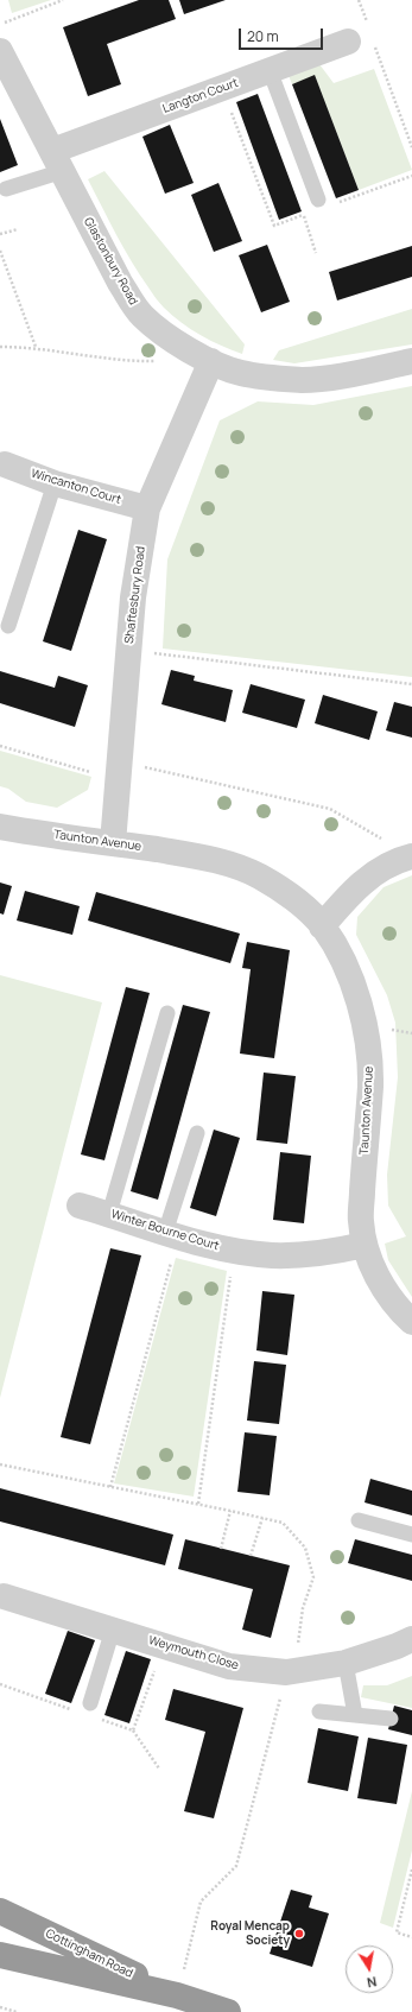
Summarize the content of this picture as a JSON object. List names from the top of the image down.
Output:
{
  "streets": {
    "highway": ["Cottingham Road"],
    "street": [
      "Langton Court",
      "Glastonbury Road",
      "Wincanton Court",
      "Shaftesbury Road",
      "Taunton Avenue",
      "Winter Bourne Court",
      "Weymouth Close"
    ]
  },
  "crossings": [
    ["Langton Court", "Glastonbury Road"],
    ["Glastonbury Road", "Shaftesbury Road"],
    ["Wincanton Court", "Shaftesbury Road"],
    ["Shaftesbury Road", "Taunton Avenue"],
    ["Taunton Avenue", "Winter Bourne Court"]
  ],
  "places": ["Royal Mencap Society"],
  "scale_bar": "20 m",
  "north": "bottom"
}
